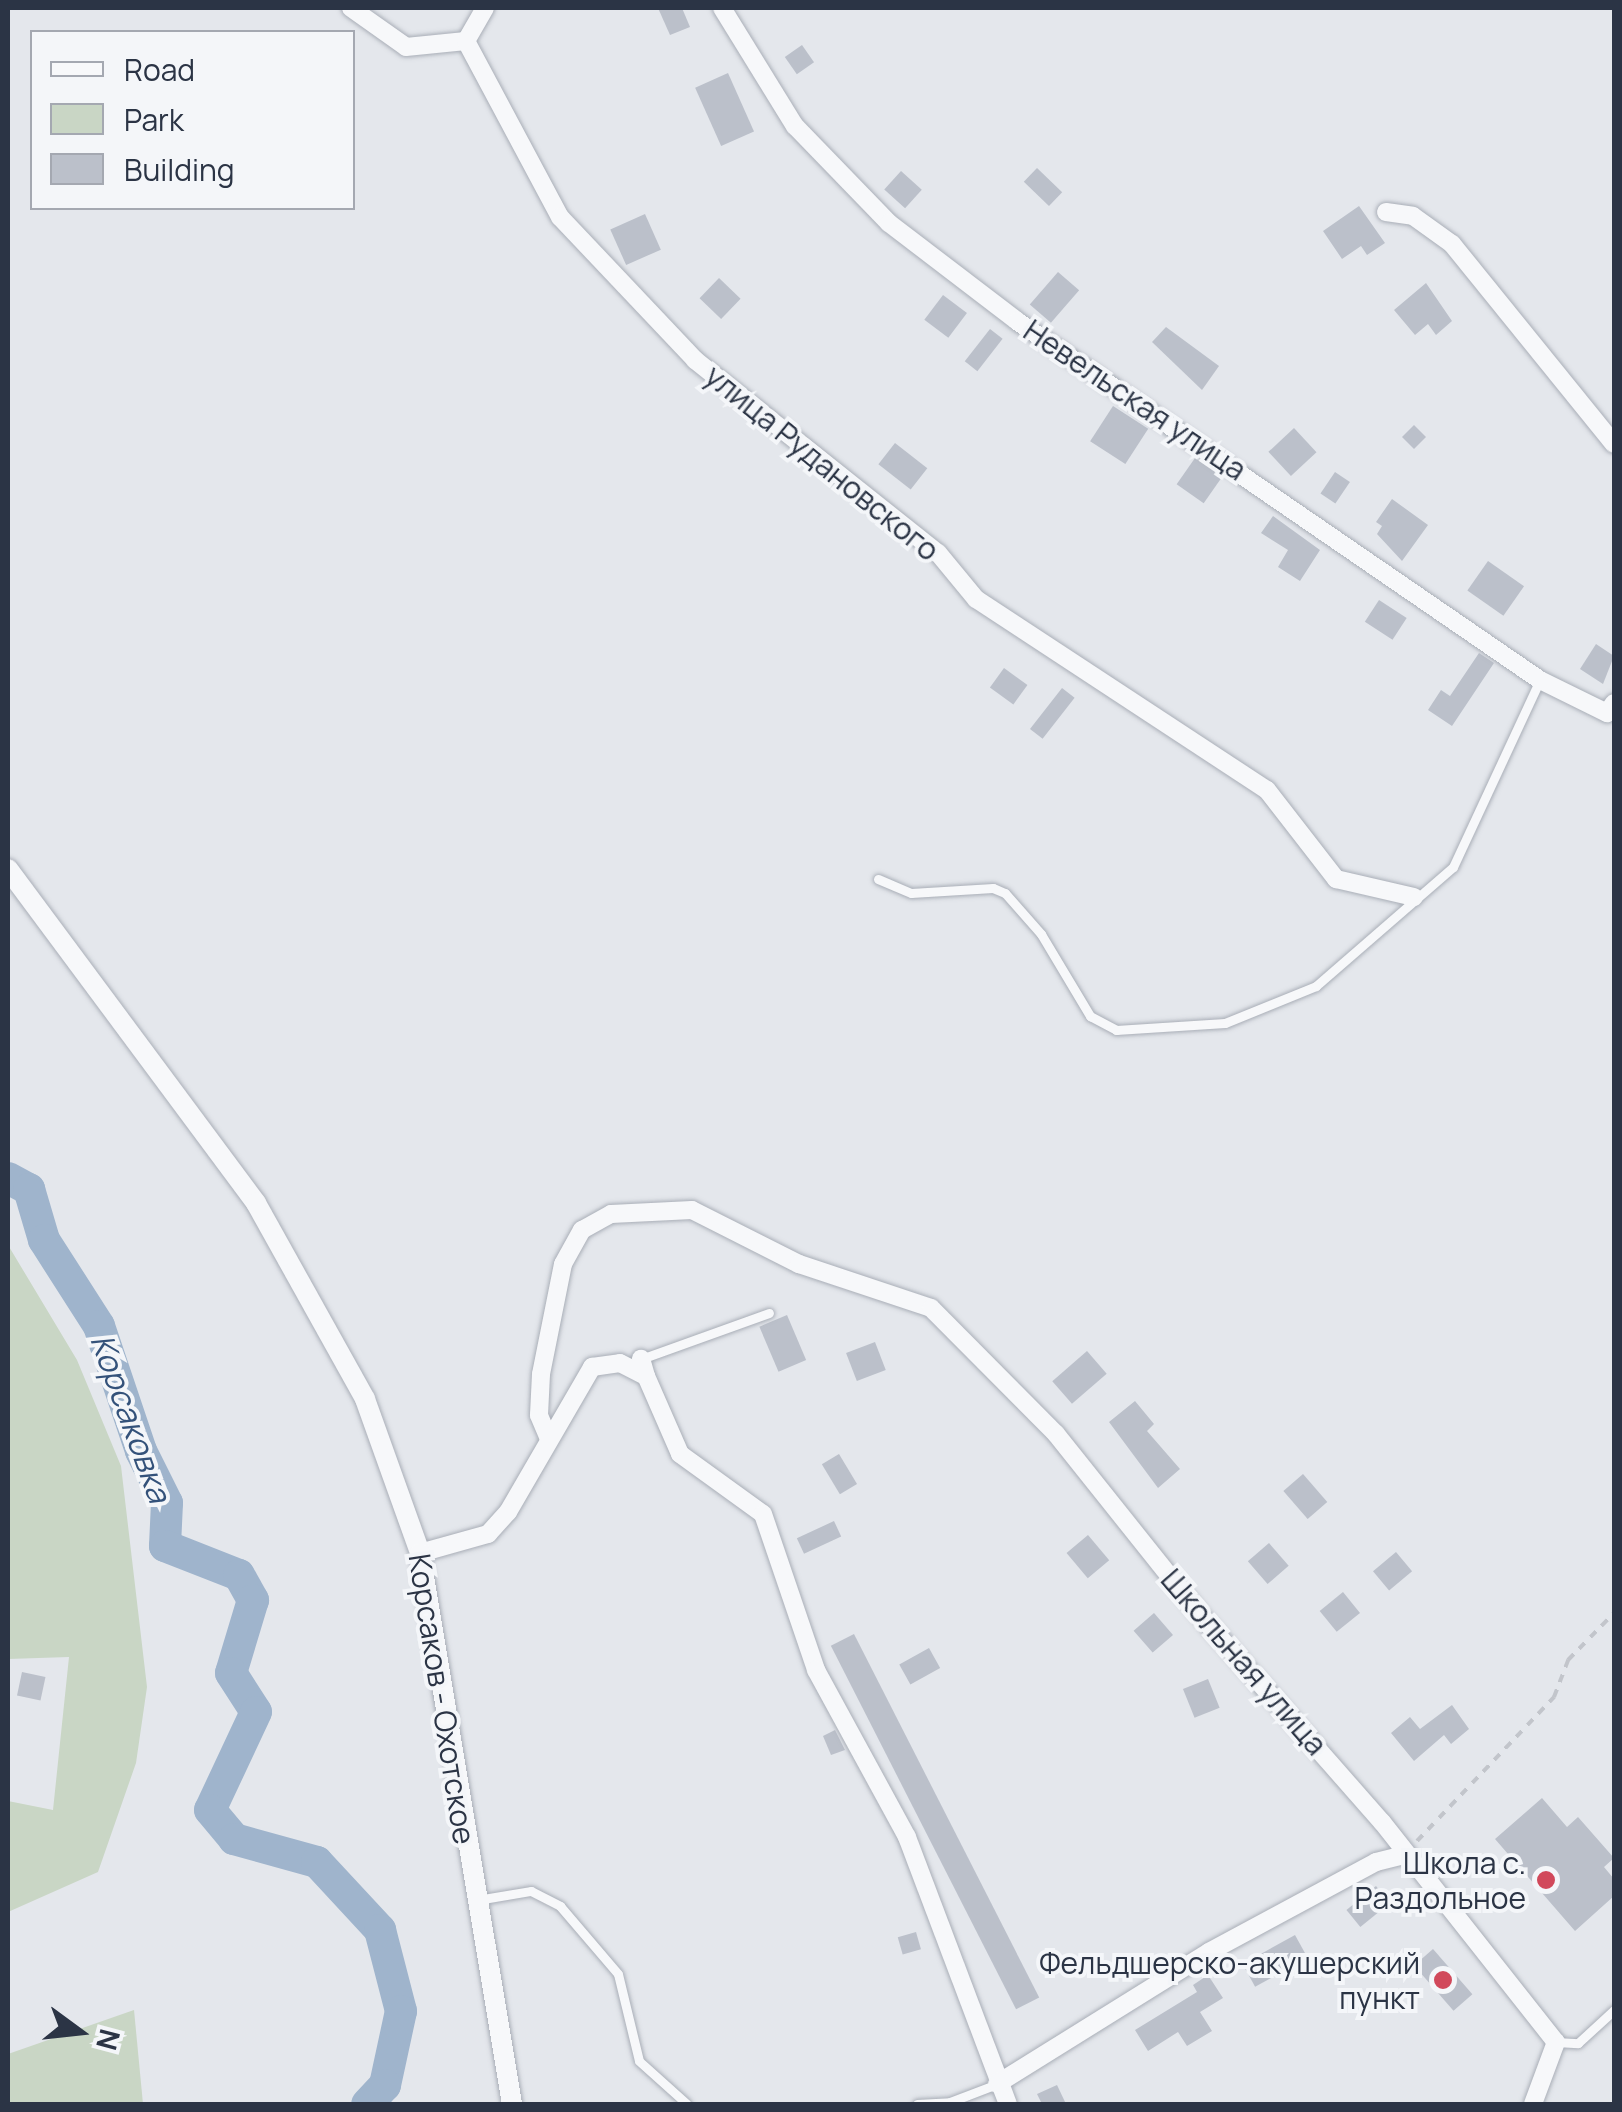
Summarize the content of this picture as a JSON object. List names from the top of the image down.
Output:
{
  "streets": {
    "street": [
      "Невельская улица",
      "улица Рудановского",
      "Школьная улица",
      "Корсаков - Охотское"
    ]
  },
  "water": ["Корсаковка"],
  "places": ["Школа с. Раздольное", "Фельдшерско-акушерский пункт"],
  "legend": ["Road", "Park", "Building"],
  "north": "right"
}
